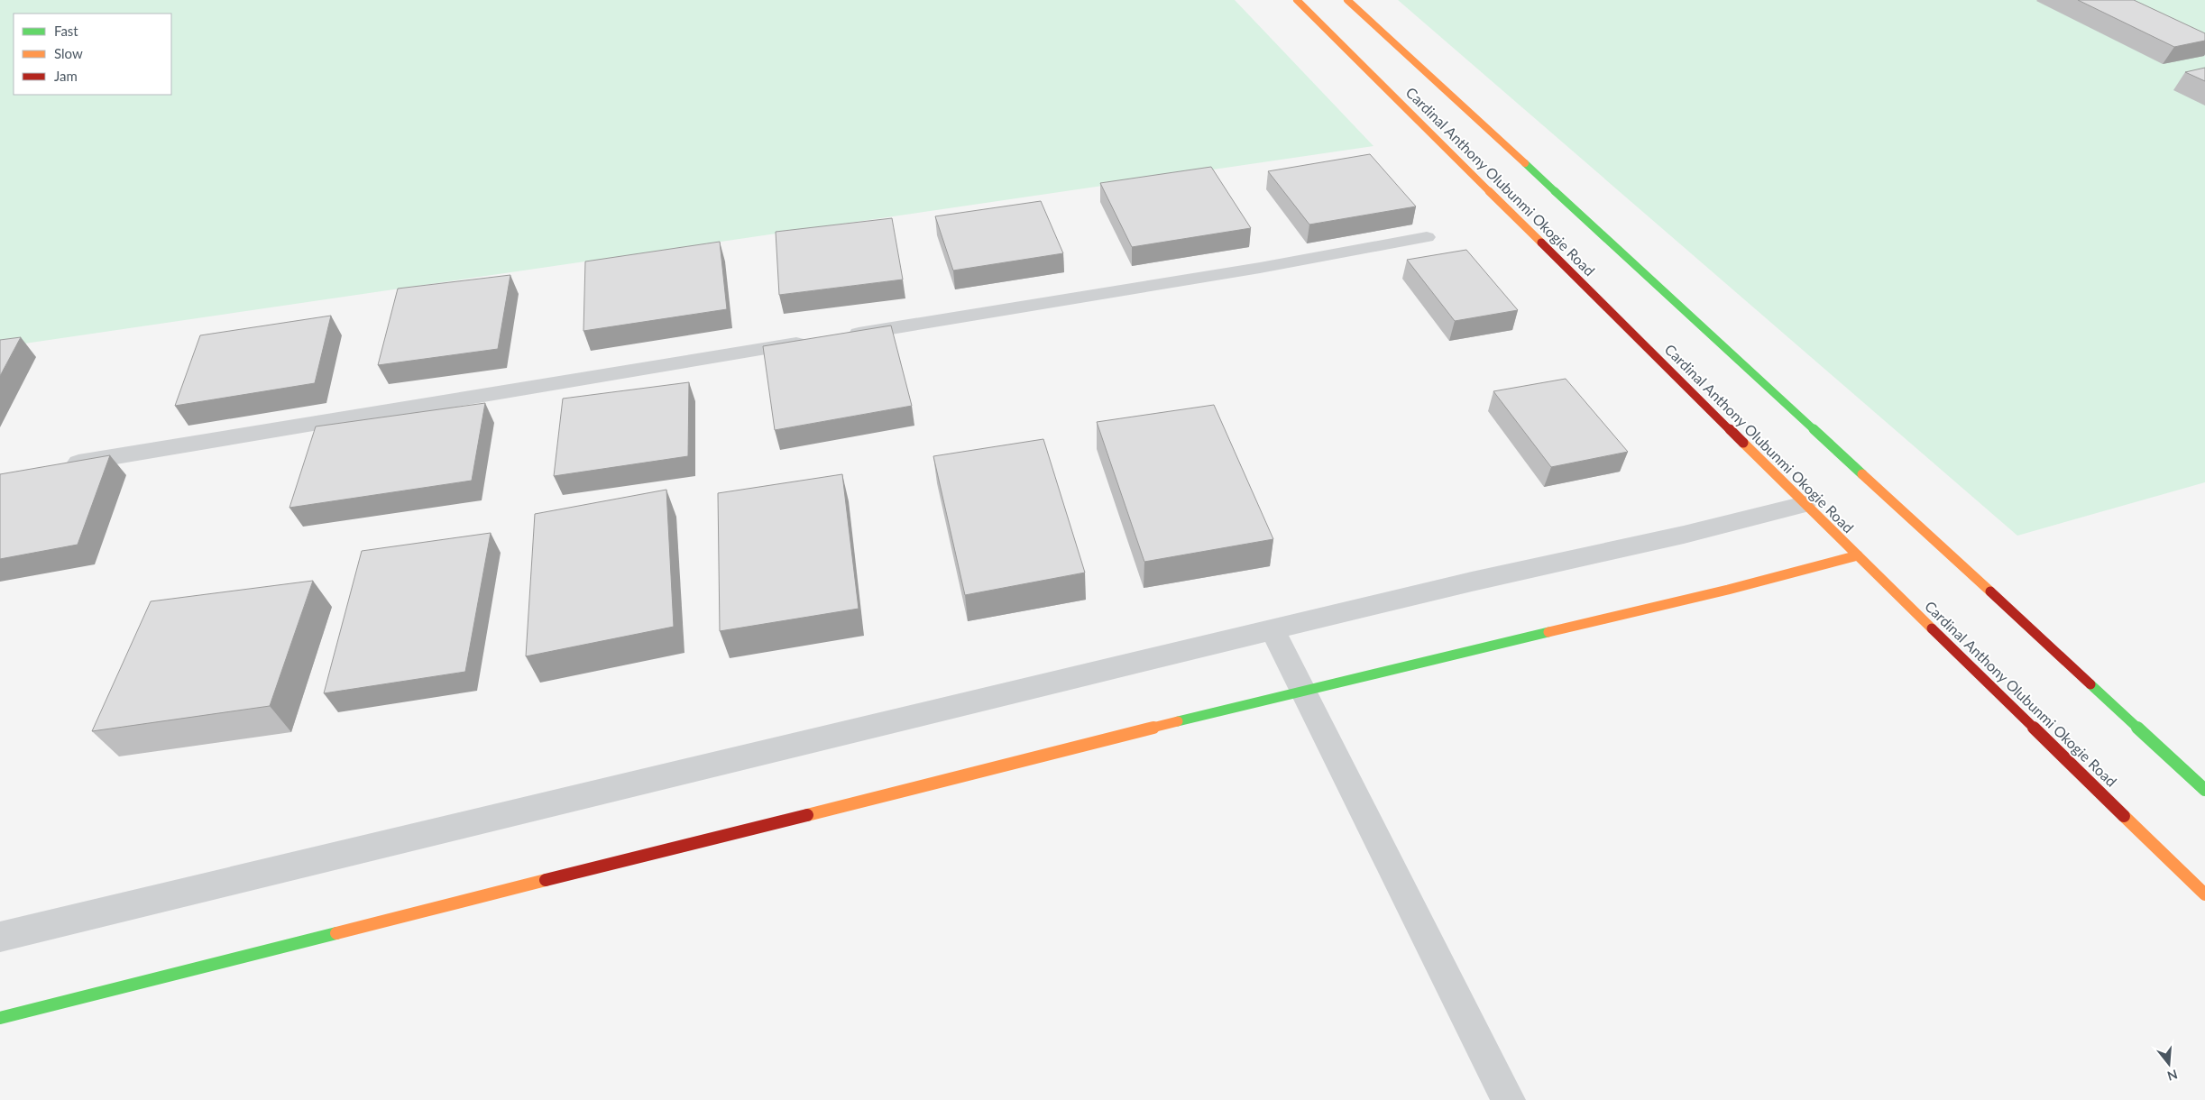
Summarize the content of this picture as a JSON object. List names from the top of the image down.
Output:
{
  "streets": {
    "street": ["Cardinal Anthony Olubunmi Okogie Road"]
  },
  "legend": ["Fast", "Slow", "Jam"],
  "north": "bottom"
}
